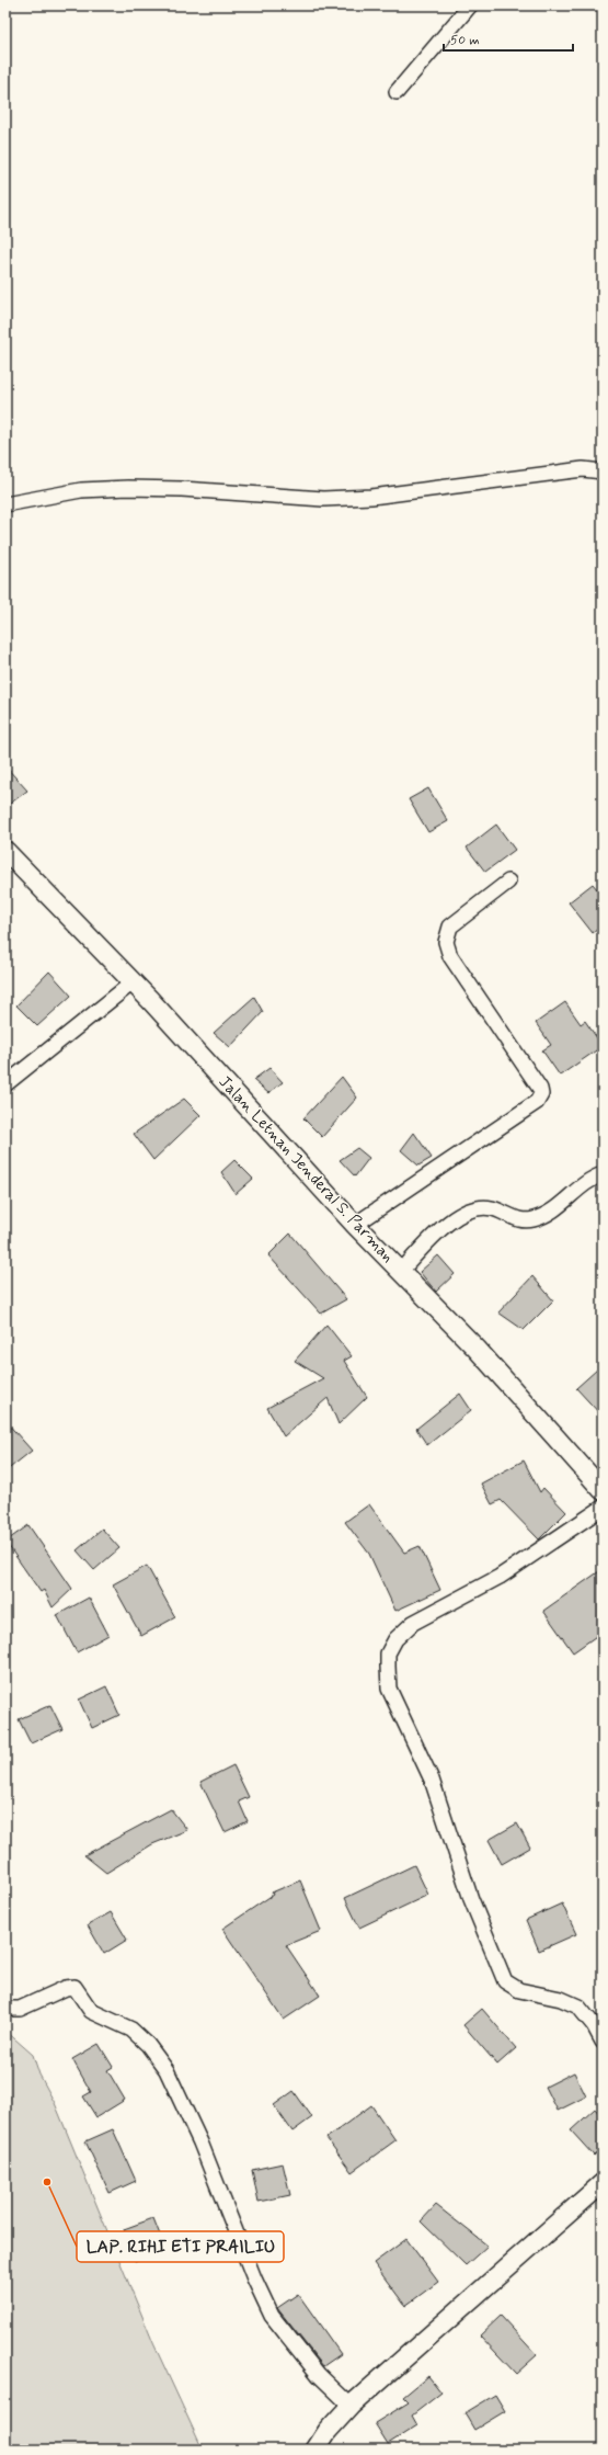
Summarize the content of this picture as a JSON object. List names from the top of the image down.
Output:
{
  "streets": {
    "street": ["Jalan Letnan Jenderal S. Parman"]
  },
  "places": ["LAP. RIHI ETI PRAILIU"],
  "scale_bar": "50 m"
}
